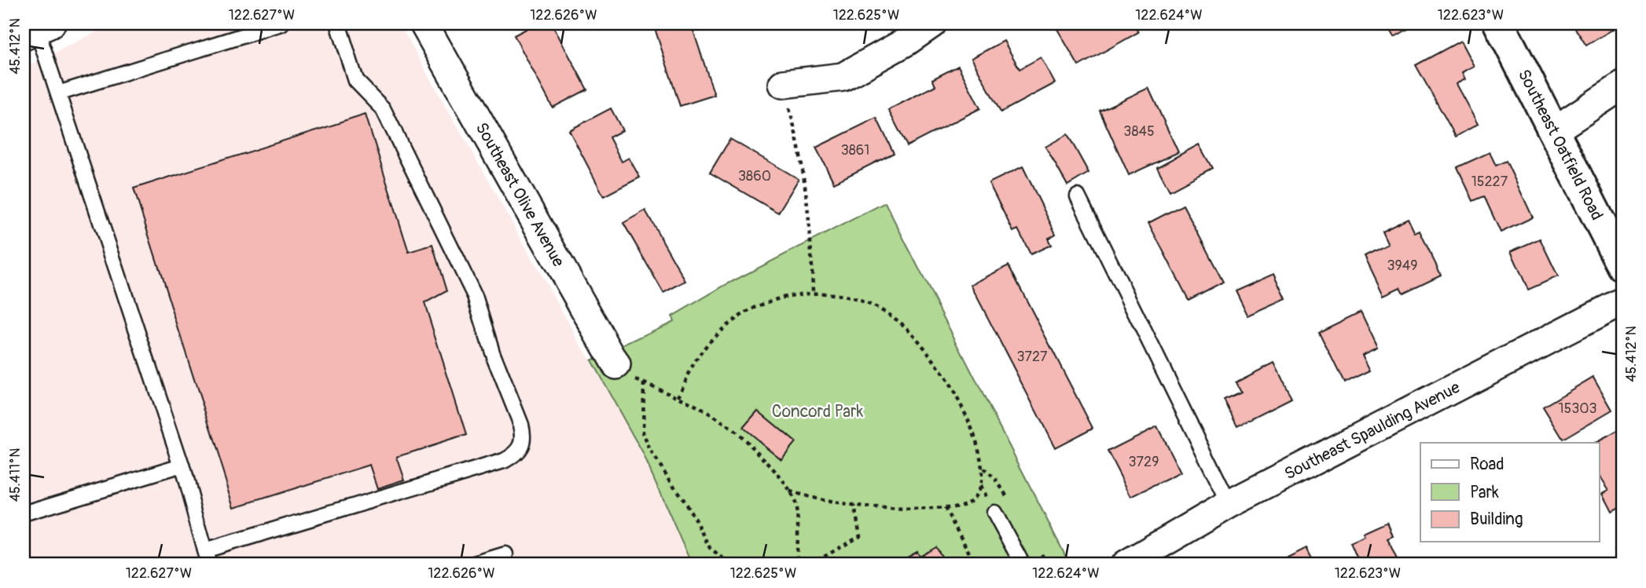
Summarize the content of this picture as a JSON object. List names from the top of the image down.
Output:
{
  "streets": {
    "main road": ["Southeast Oatfield Road"],
    "street": ["Southeast Olive Avenue", "Southeast Spaulding Avenue"]
  },
  "parks": ["Concord Park"],
  "house_numbers": [
    "3845",
    "3861",
    "3860",
    "15227",
    "3949",
    "3727",
    "15303",
    "3729"
  ],
  "legend": ["Road", "Park", "Building"],
  "coordinates": [
    "122.627°W",
    "122.626°W",
    "122.625°W",
    "122.624°W",
    "122.623°W",
    "45.412°N",
    "45.411°N"
  ]
}
